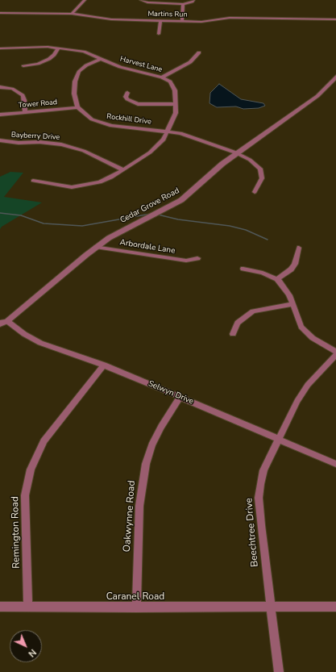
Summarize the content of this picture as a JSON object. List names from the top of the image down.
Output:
{
  "streets": {
    "street": [
      "Martins Run",
      "Harvest Lane",
      "Tower Road",
      "Rockhill Drive",
      "Bayberry Drive",
      "Cedar Grove Road",
      "Arbordale Lane",
      "Selwyn Drive",
      "Oakwynne Road",
      "Remington Road",
      "Beechtree Drive",
      "Caranel Road"
    ]
  },
  "crossings": [
    ["Harvest Lane", "Rockhill Drive"],
    ["Harvest Lane", "Bayberry Drive"],
    ["Tower Road", "Rockhill Drive"],
    ["Rockhill Drive", "Cedar Grove Road"],
    ["Cedar Grove Road", "Arbordale Lane"],
    ["Cedar Grove Road", "Selwyn Drive"],
    ["Selwyn Drive", "Oakwynne Road"],
    ["Selwyn Drive", "Remington Road"],
    ["Selwyn Drive", "Beechtree Drive"],
    ["Oakwynne Road", "Caranel Road"],
    ["Remington Road", "Caranel Road"],
    ["Beechtree Drive", "Caranel Road"]
  ],
  "north": "bottom right"
}
